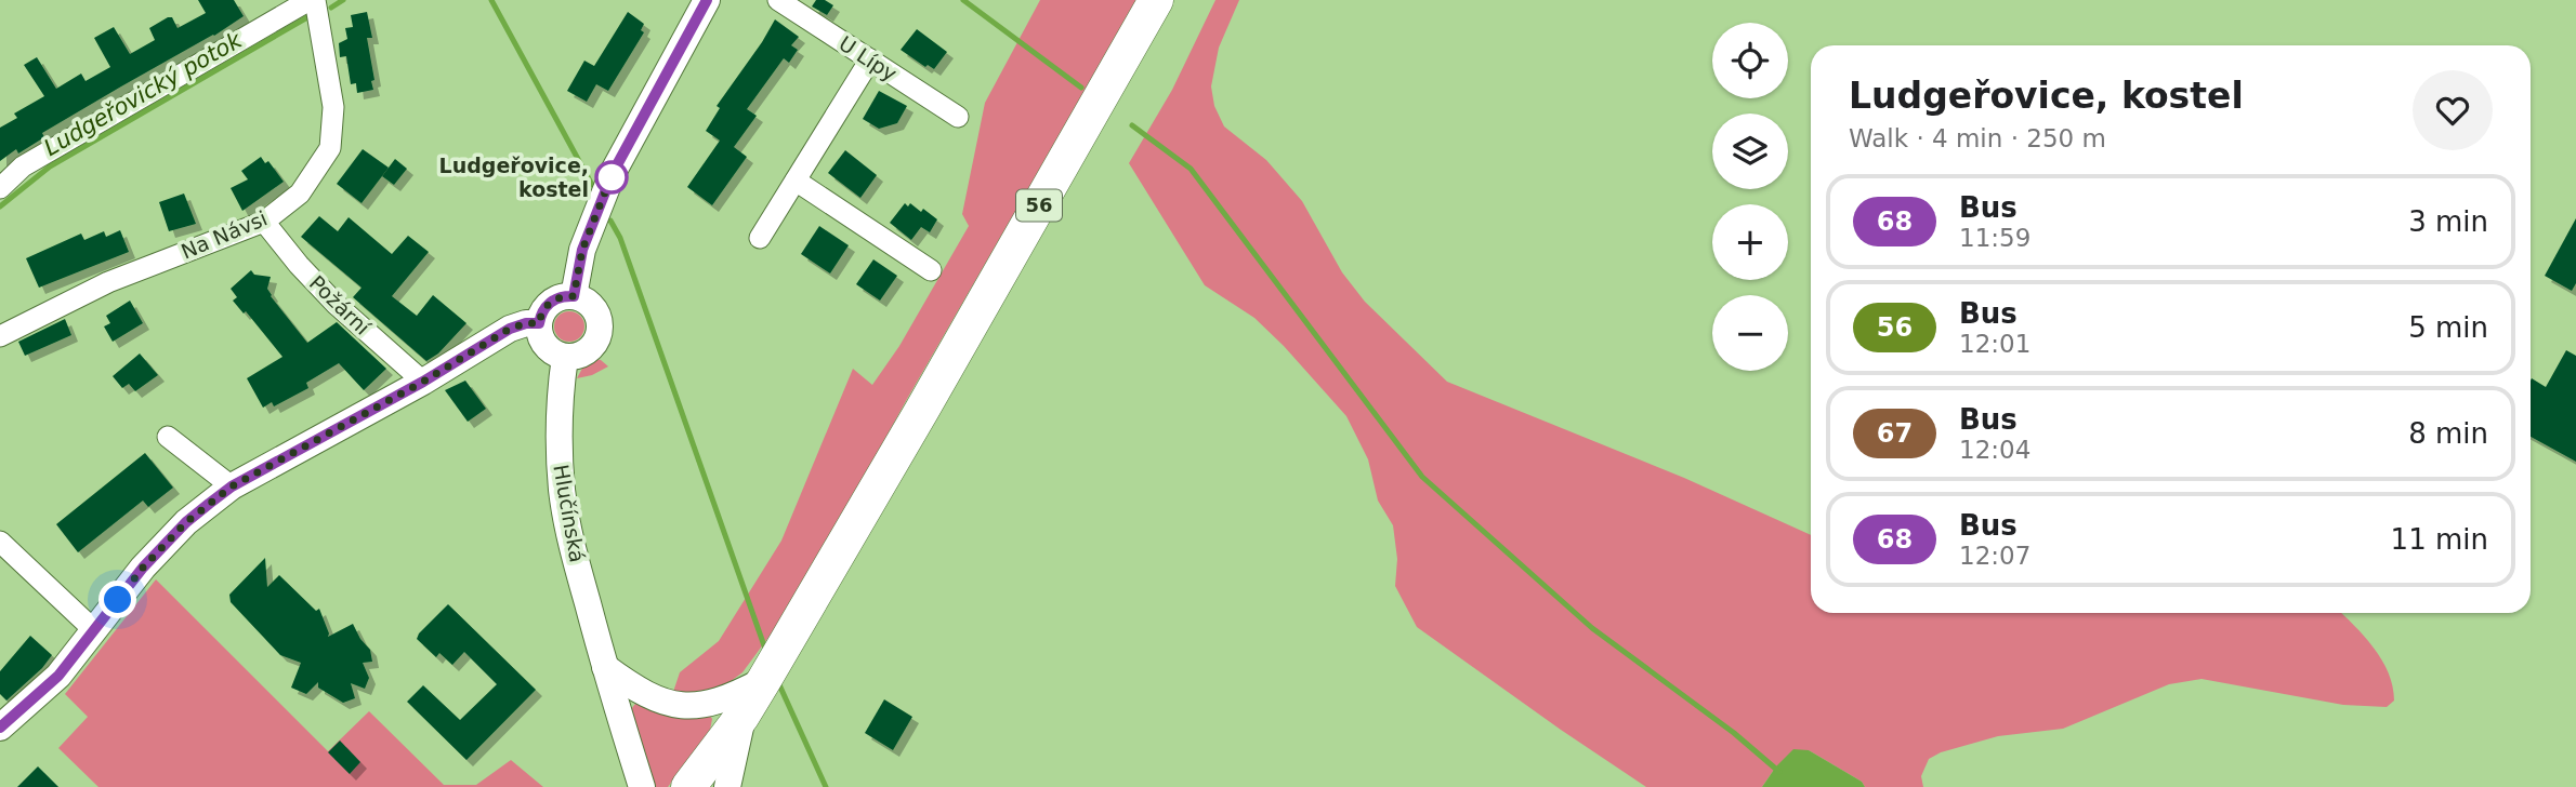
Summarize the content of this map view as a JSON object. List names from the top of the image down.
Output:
{
  "streets": {
    "main road": ["56"],
    "street": [
      "U Lípy",
      "Na Návsi",
      "Požární",
      "Hlučínská"
    ]
  },
  "crossings": [
    ["Na Návsi", "Požární"]
  ],
  "water": ["Ludgeřovický potok"],
  "places": ["Ludgeřovice, kostel"],
  "lines": ["bus line 68"],
  "page": {
    "map_buttons": ["+", "−"],
    "heading": ["Ludgeřovice, kostel", "Walk · 4 min · 250 m"],
    "list": [
      {
        "mark": "68",
        "name": "Bus",
        "note": "11:59",
        "value": "3 min"
      },
      {
        "mark": "56",
        "name": "Bus",
        "note": "12:01",
        "value": "5 min"
      },
      {
        "mark": "67",
        "name": "Bus",
        "note": "12:04",
        "value": "8 min"
      },
      {
        "mark": "68",
        "name": "Bus",
        "note": "12:07",
        "value": "11 min"
      }
    ]
  }
}
